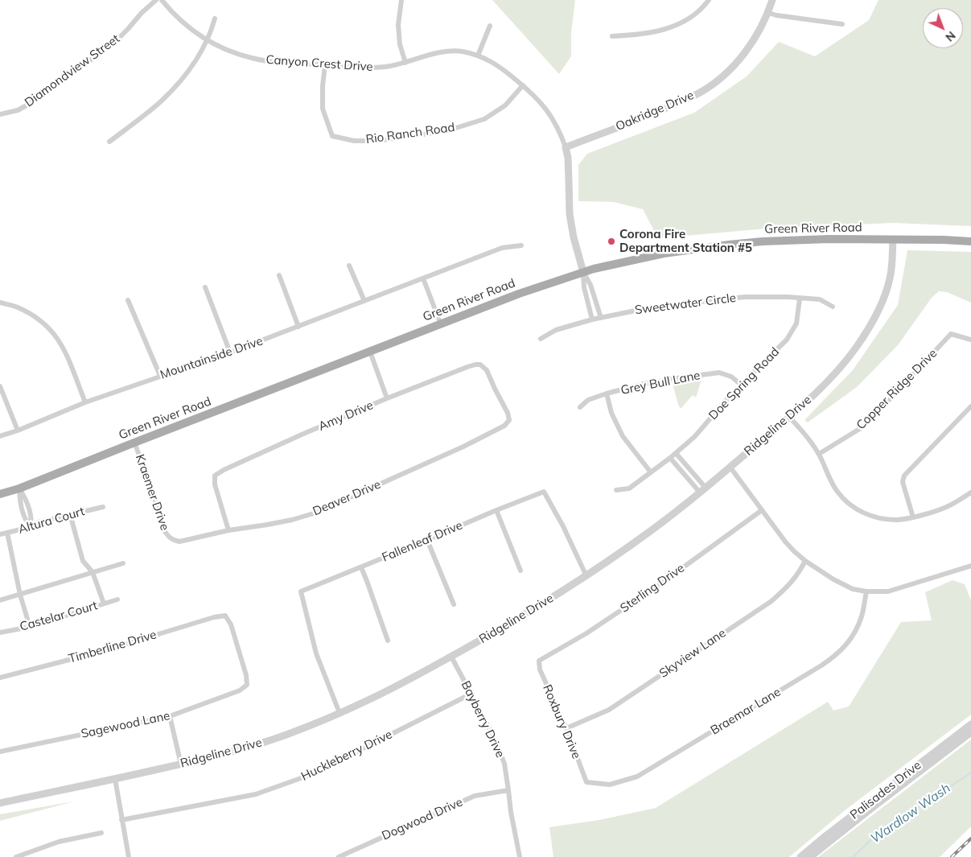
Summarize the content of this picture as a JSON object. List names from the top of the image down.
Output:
{
  "streets": {
    "main road": ["Green River Road"],
    "street": [
      "Canyon Crest Drive",
      "Diamondview Street",
      "Oakridge Drive",
      "Rio Ranch Road",
      "Sweetwater Circle",
      "Mountainside Drive",
      "Grey Bull Lane",
      "Doe Spring Road",
      "Copper Ridge Drive",
      "Amy Drive",
      "Ridgeline Drive",
      "Kraemer Drive",
      "Deaver Drive",
      "Altura Court",
      "Fallenleaf Drive",
      "Sterling Drive",
      "Castelar Court",
      "Timberline Drive",
      "Skyview Lane",
      "Braemar Lane",
      "Bayberry Drive",
      "Roxbury Drive",
      "Sagewood Lane",
      "Huckleberry Drive",
      "Palisades Drive",
      "Dogwood Drive"
    ]
  },
  "crossings": [
    ["Canyon Crest Drive", "Oakridge Drive"],
    ["Canyon Crest Drive", "Rio Ranch Road"],
    ["Canyon Crest Drive", "Green River Road"],
    ["Canyon Crest Drive", "Sweetwater Circle"],
    ["Green River Road", "Ridgeline Drive"],
    ["Green River Road", "Kraemer Drive"],
    ["Sweetwater Circle", "Doe Spring Road"],
    ["Grey Bull Lane", "Doe Spring Road"],
    ["Amy Drive", "Deaver Drive"],
    ["Ridgeline Drive", "Fallenleaf Drive"],
    ["Ridgeline Drive", "Bayberry Drive"],
    ["Kraemer Drive", "Deaver Drive"],
    ["Sterling Drive", "Roxbury Drive"],
    ["Timberline Drive", "Sagewood Lane"],
    ["Skyview Lane", "Roxbury Drive"],
    ["Braemar Lane", "Roxbury Drive"],
    ["Bayberry Drive", "Huckleberry Drive"],
    ["Bayberry Drive", "Dogwood Drive"]
  ],
  "water": ["Wardlow Wash"],
  "places": ["Corona Fire Department Station #5"],
  "north": "bottom right"
}
